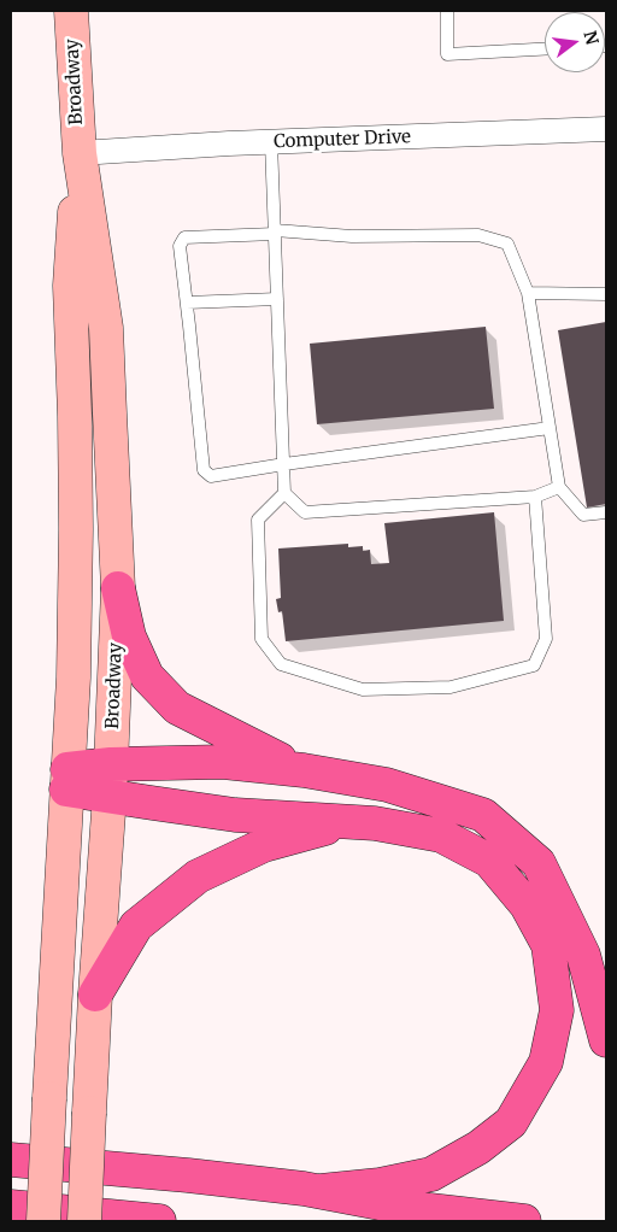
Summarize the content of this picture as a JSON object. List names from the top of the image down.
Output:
{
  "streets": {
    "main road": ["Broadway"],
    "street": ["Computer Drive"]
  },
  "crossings": [
    ["Broadway", "Computer Drive"]
  ],
  "north": "right"
}
